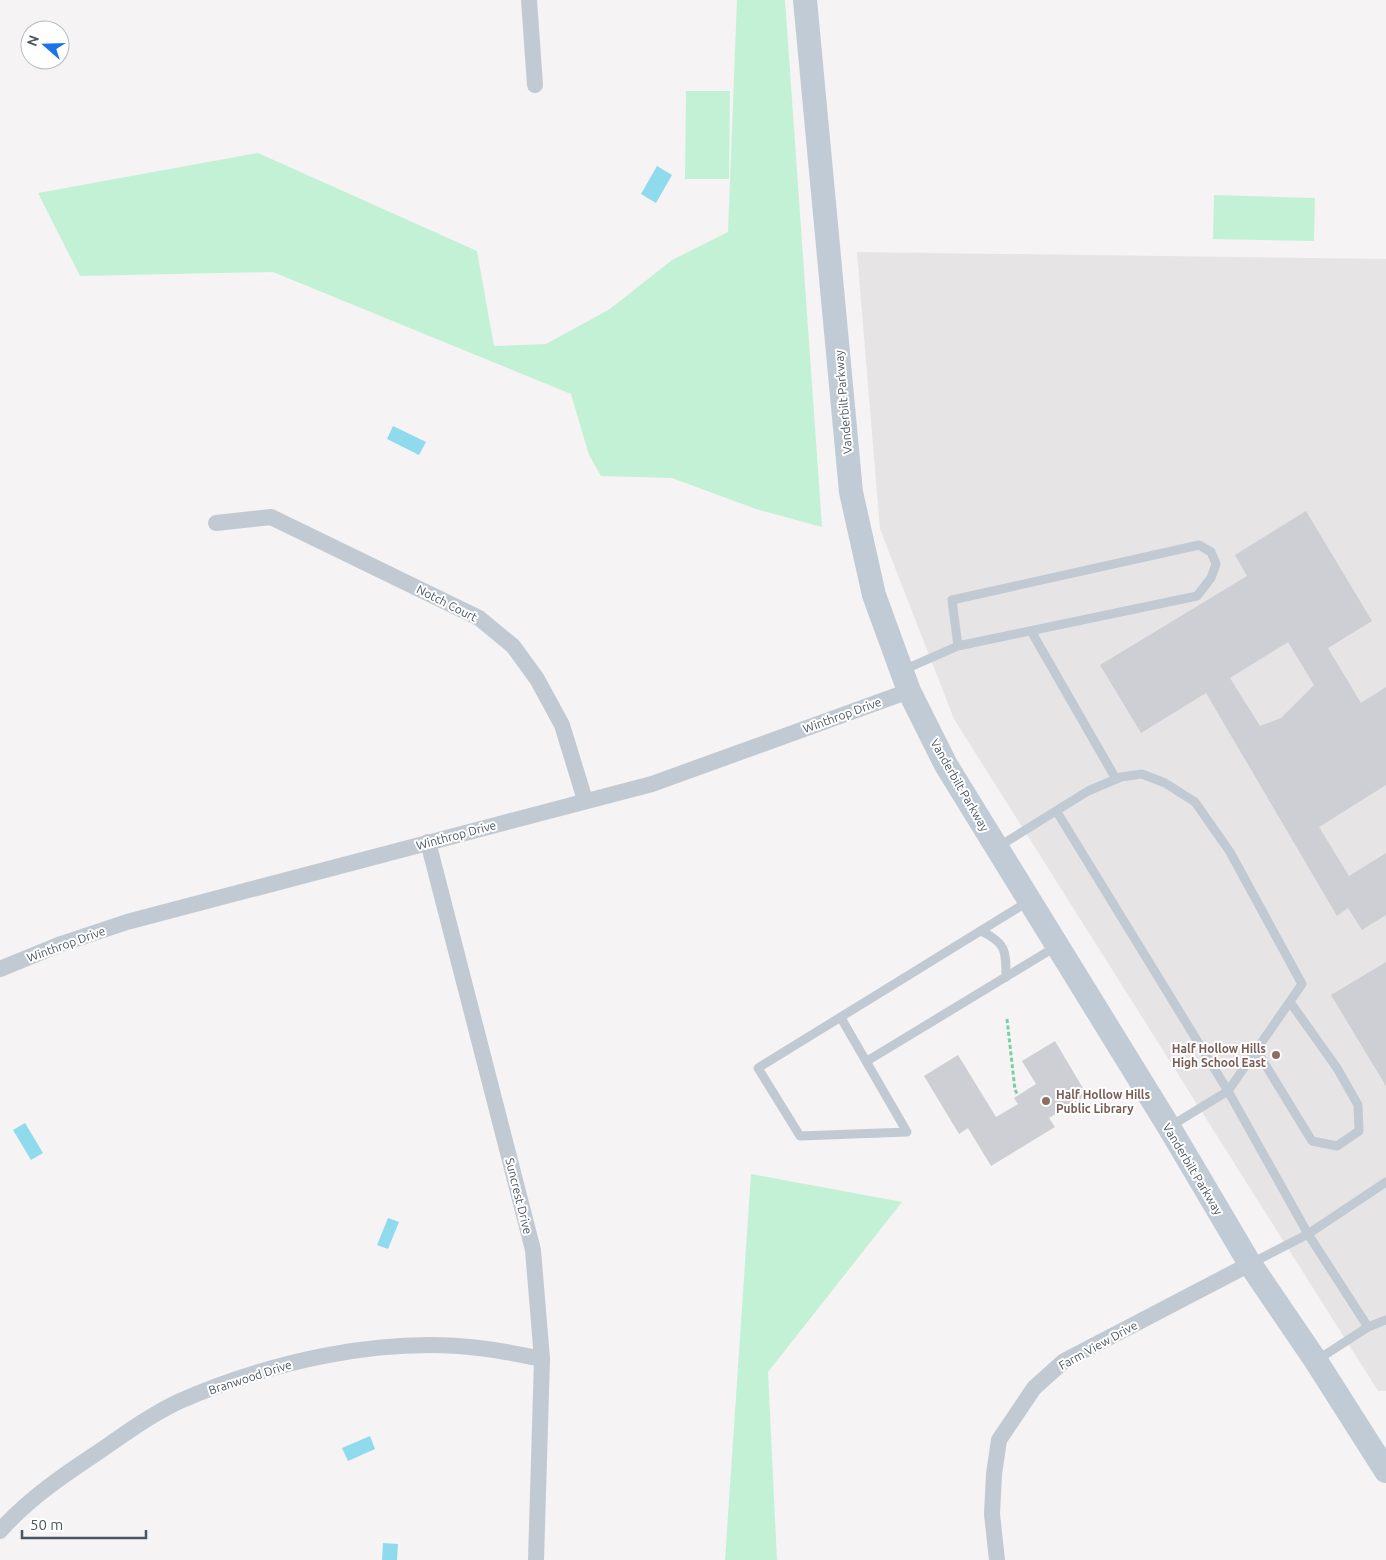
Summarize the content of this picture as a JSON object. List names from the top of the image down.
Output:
{
  "streets": {
    "main road": ["Vanderbilt Parkway"],
    "street": [
      "Notch Court",
      "Winthrop Drive",
      "Suncrest Drive",
      "Farm View Drive",
      "Branwood Drive"
    ]
  },
  "crossings": [
    ["Vanderbilt Parkway", "Winthrop Drive"],
    ["Vanderbilt Parkway", "Farm View Drive"],
    ["Notch Court", "Winthrop Drive"],
    ["Winthrop Drive", "Suncrest Drive"],
    ["Suncrest Drive", "Branwood Drive"]
  ],
  "places": ["Half Hollow Hills High School East", "Half Hollow Hills Public Library"],
  "scale_bar": "50 m",
  "north": "left"
}
